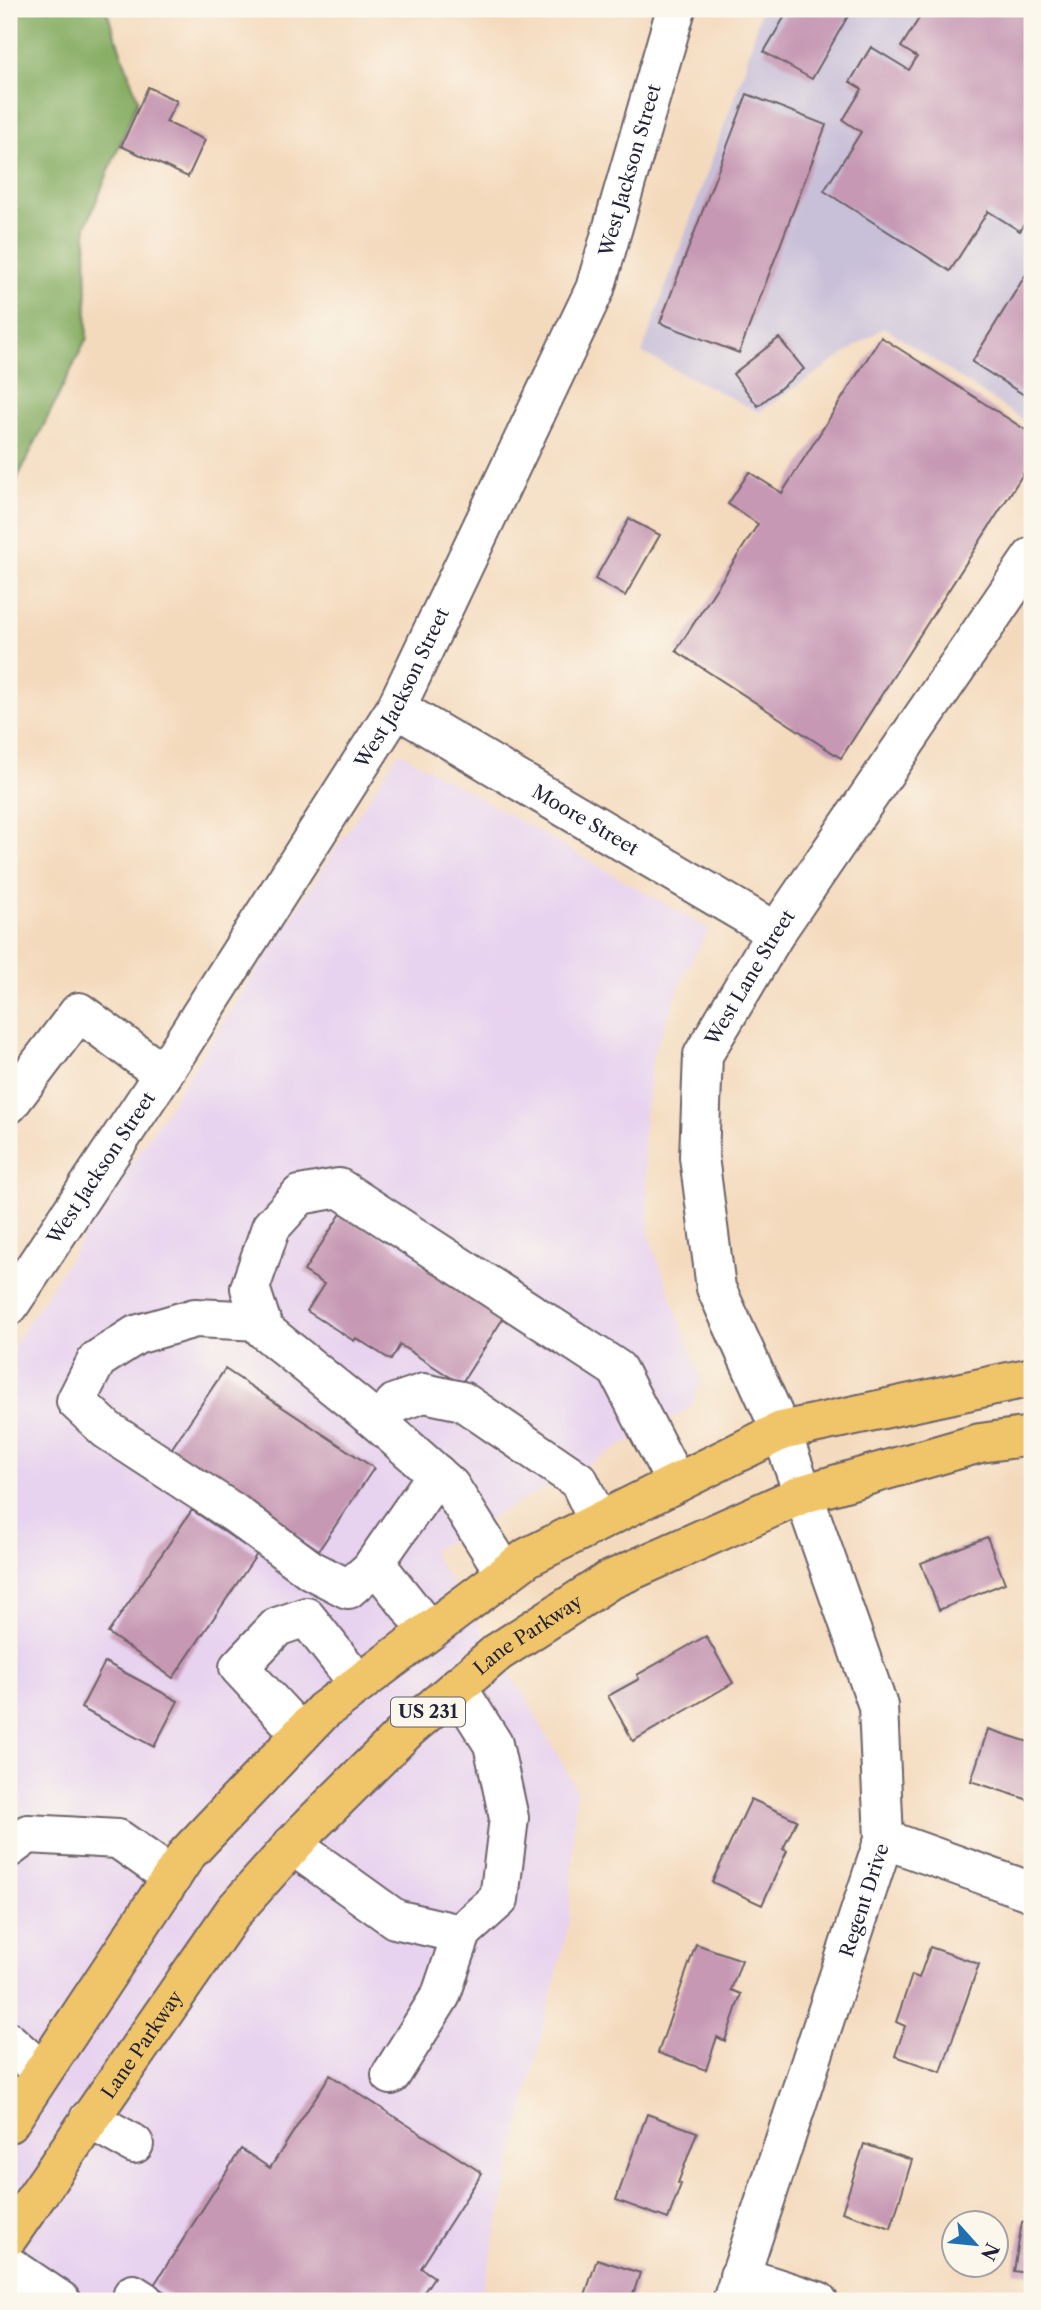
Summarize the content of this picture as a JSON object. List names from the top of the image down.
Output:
{
  "streets": {
    "highway": ["Lane Parkway", "US 231"],
    "street": [
      "West Jackson Street",
      "Moore Street",
      "West Lane Street",
      "Regent Drive"
    ]
  },
  "crossings": [
    ["West Jackson Street", "Moore Street"],
    ["Moore Street", "West Lane Street"],
    ["West Lane Street", "Lane Parkway"],
    ["West Lane Street", "Regent Drive"],
    ["Lane Parkway", "Regent Drive"]
  ],
  "north": "bottom right"
}
